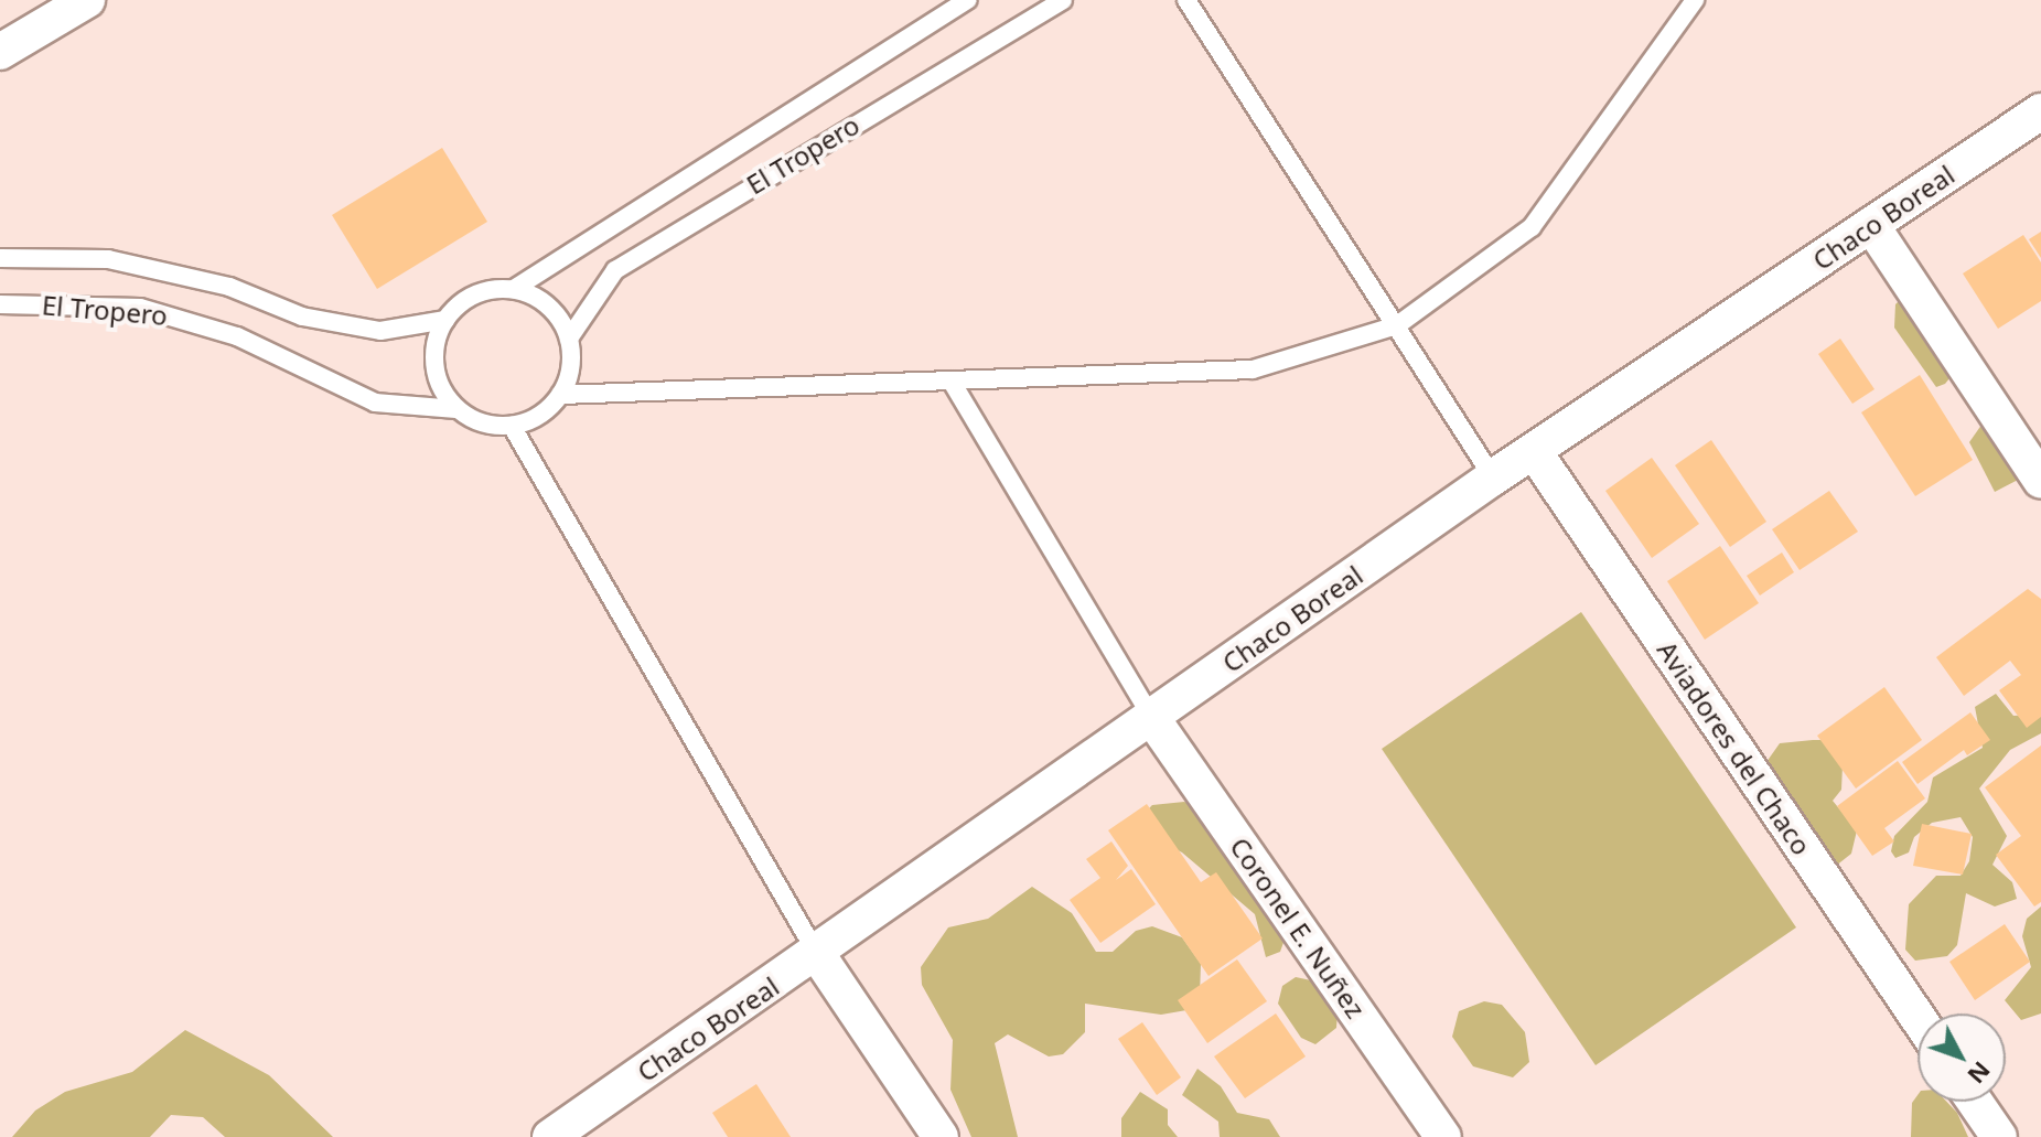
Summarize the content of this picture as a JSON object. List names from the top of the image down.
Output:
{
  "streets": {
    "street": ["Chaco Boreal", "Aviadores del Chaco", "Coronel E. Nuñez"],
    "lane": ["El Tropero"]
  },
  "crossings": [
    ["Chaco Boreal", "Aviadores del Chaco"],
    ["Chaco Boreal", "Coronel E. Nuñez"]
  ],
  "north": "bottom right"
}
